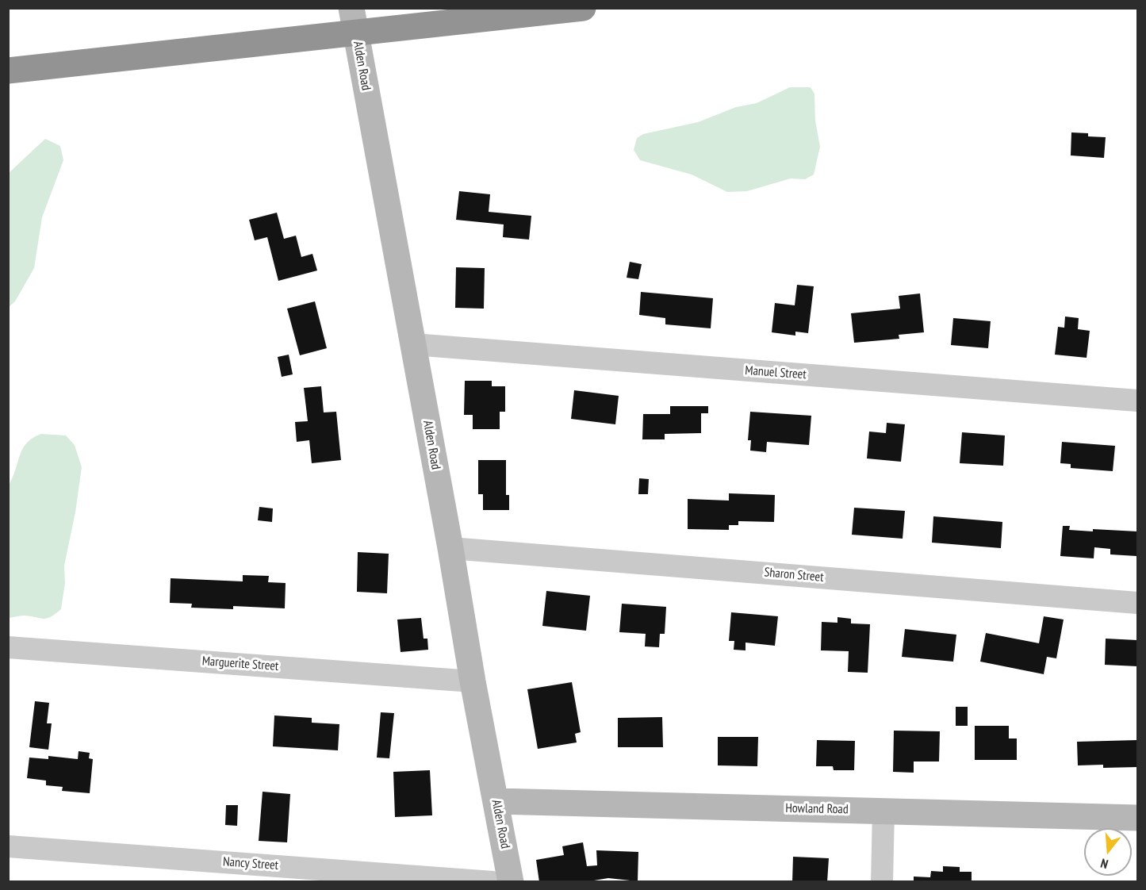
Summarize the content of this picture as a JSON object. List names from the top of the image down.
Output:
{
  "streets": {
    "main road": ["Alden Road", "Howland Road"],
    "street": [
      "Manuel Street",
      "Sharon Street",
      "Marguerite Street",
      "Nancy Street"
    ]
  },
  "crossings": [
    ["Alden Road", "Manuel Street"],
    ["Alden Road", "Sharon Street"],
    ["Alden Road", "Marguerite Street"],
    ["Alden Road", "Howland Road"]
  ],
  "north": "bottom"
}
